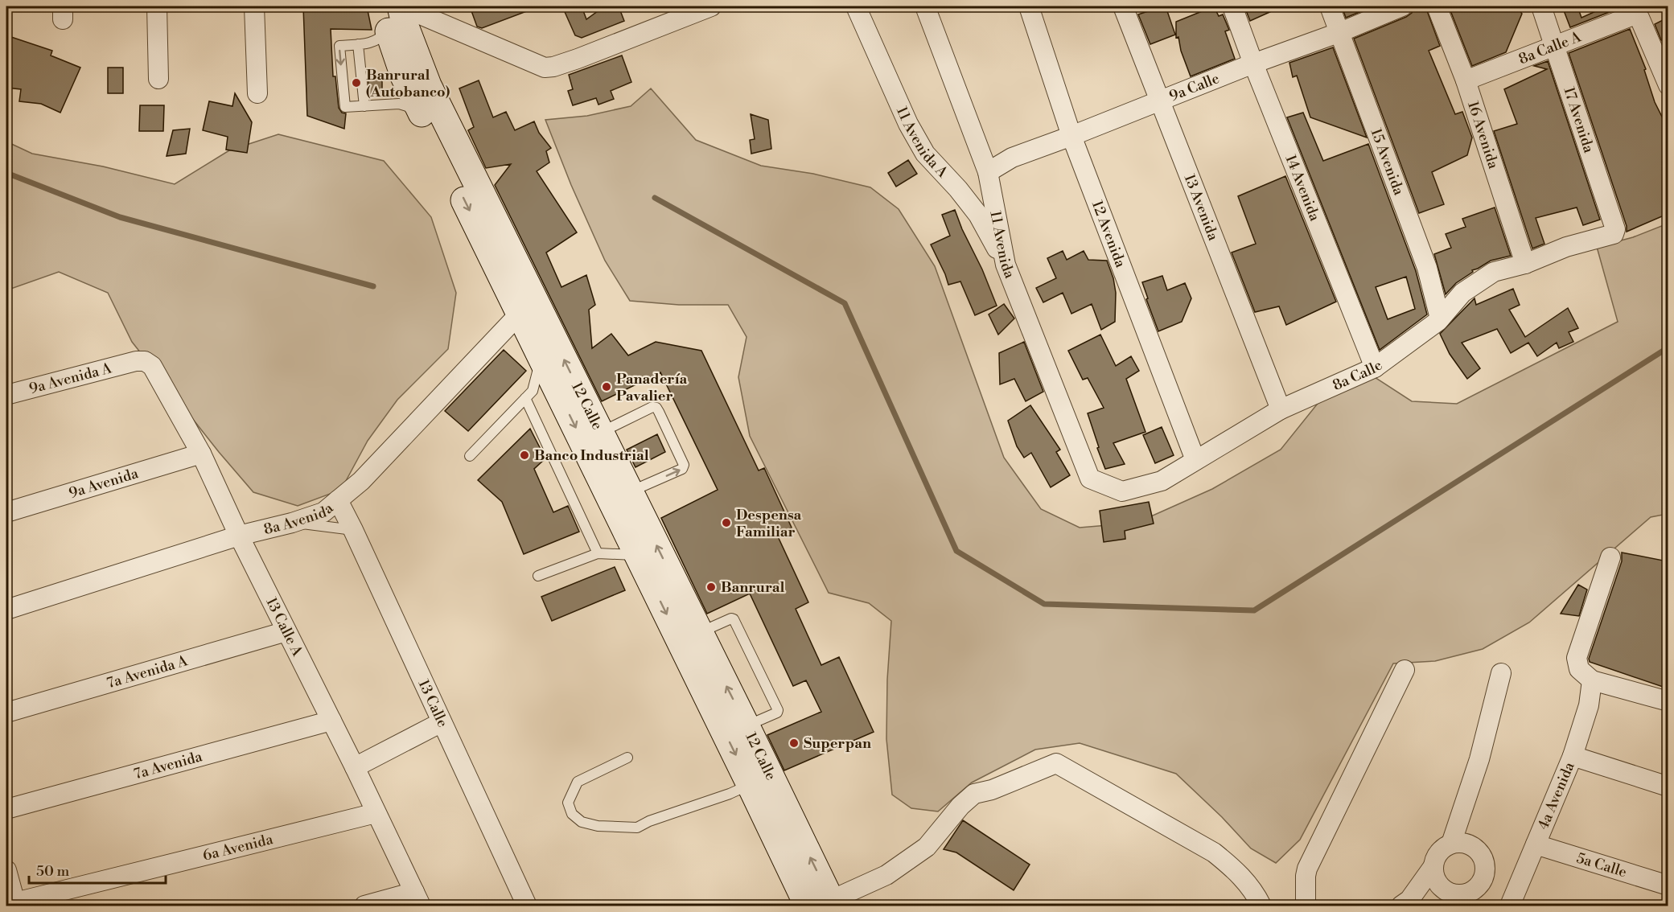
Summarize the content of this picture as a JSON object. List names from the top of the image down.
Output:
{
  "streets": {
    "main road": ["12 Calle"],
    "street": [
      "8a Calle A",
      "9a Calle",
      "17 Avenida",
      "16 Avenida",
      "11 Avenida A",
      "15 Avenida",
      "14 Avenida",
      "13 Avenida",
      "12 Avenida",
      "11 Avenida",
      "8a Calle",
      "9a Avenida A",
      "9a Avenida",
      "8a Avenida",
      "13 Calle A",
      "7a Avenida A",
      "13 Calle",
      "7a Avenida",
      "4a Avenida",
      "6a Avenida",
      "5a Calle"
    ]
  },
  "crossings": [
    ["8a Calle A", "17 Avenida"],
    ["8a Calle A", "16 Avenida"],
    ["9a Calle", "15 Avenida"],
    ["9a Calle", "14 Avenida"],
    ["9a Calle", "13 Avenida"],
    ["9a Calle", "12 Avenida"],
    ["9a Calle", "11 Avenida"],
    ["17 Avenida", "8a Calle"],
    ["16 Avenida", "8a Calle"],
    ["11 Avenida A", "11 Avenida"],
    ["15 Avenida", "8a Calle"],
    ["14 Avenida", "8a Calle"],
    ["13 Avenida", "8a Calle"],
    ["12 Avenida", "8a Calle"],
    ["11 Avenida", "8a Calle"],
    ["9a Avenida A", "13 Calle A"],
    ["12 Calle", "8a Avenida"],
    ["9a Avenida", "13 Calle A"],
    ["8a Avenida", "13 Calle A"],
    ["8a Avenida", "13 Calle"],
    ["13 Calle A", "7a Avenida A"],
    ["13 Calle A", "7a Avenida"],
    ["13 Calle A", "6a Avenida"],
    ["4a Avenida", "5a Calle"]
  ],
  "places": [
    "Banrural (Autobanco)",
    "Panadería Pavalier",
    "Banco Industrial",
    "Despensa Familiar",
    "Banrural",
    "Superpan"
  ],
  "scale_bar": "50 m"
}
